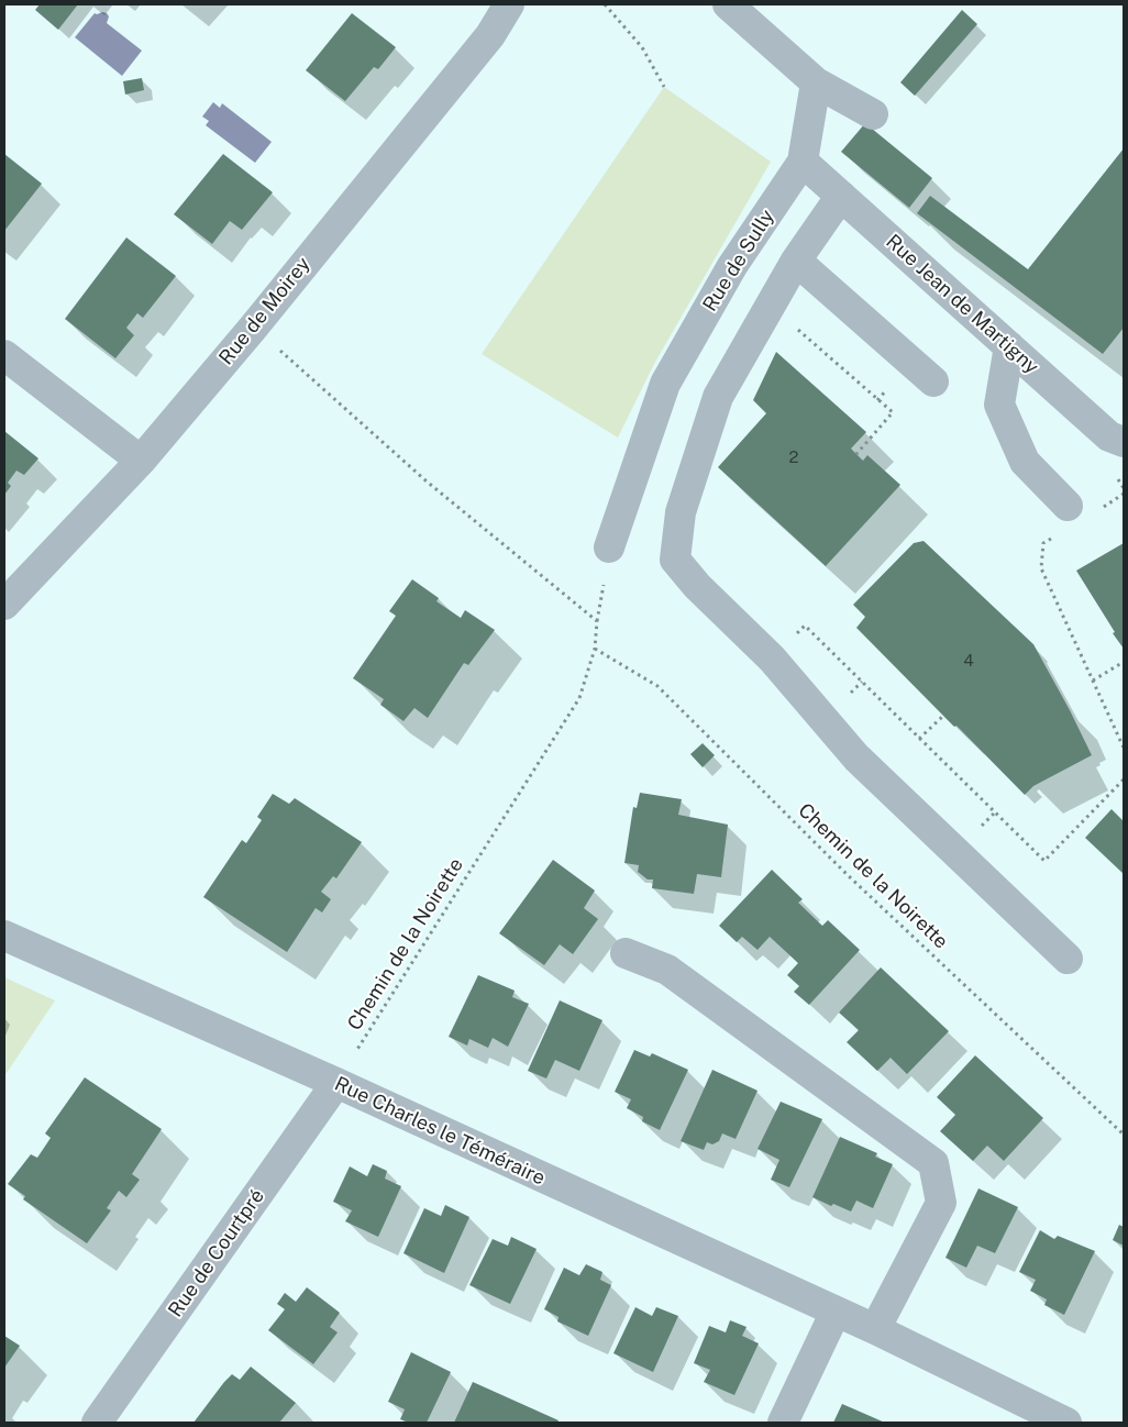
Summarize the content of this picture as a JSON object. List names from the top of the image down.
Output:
{
  "streets": {
    "street": [
      "Rue de Sully",
      "Rue Jean de Martigny",
      "Rue de Moirey",
      "Rue Charles le Téméraire",
      "Rue de Courtpré"
    ],
    "path": ["Chemin de la Noirette"]
  },
  "crossings": [
    ["Rue de Sully", "Rue Jean de Martigny"],
    ["Rue de Moirey", "Chemin de la Noirette"],
    ["Chemin de la Noirette", "Rue Charles le Téméraire"],
    ["Chemin de la Noirette", "Rue de Courtpré"],
    ["Rue Charles le Téméraire", "Rue de Courtpré"]
  ],
  "house_numbers": ["2", "4"]
}
